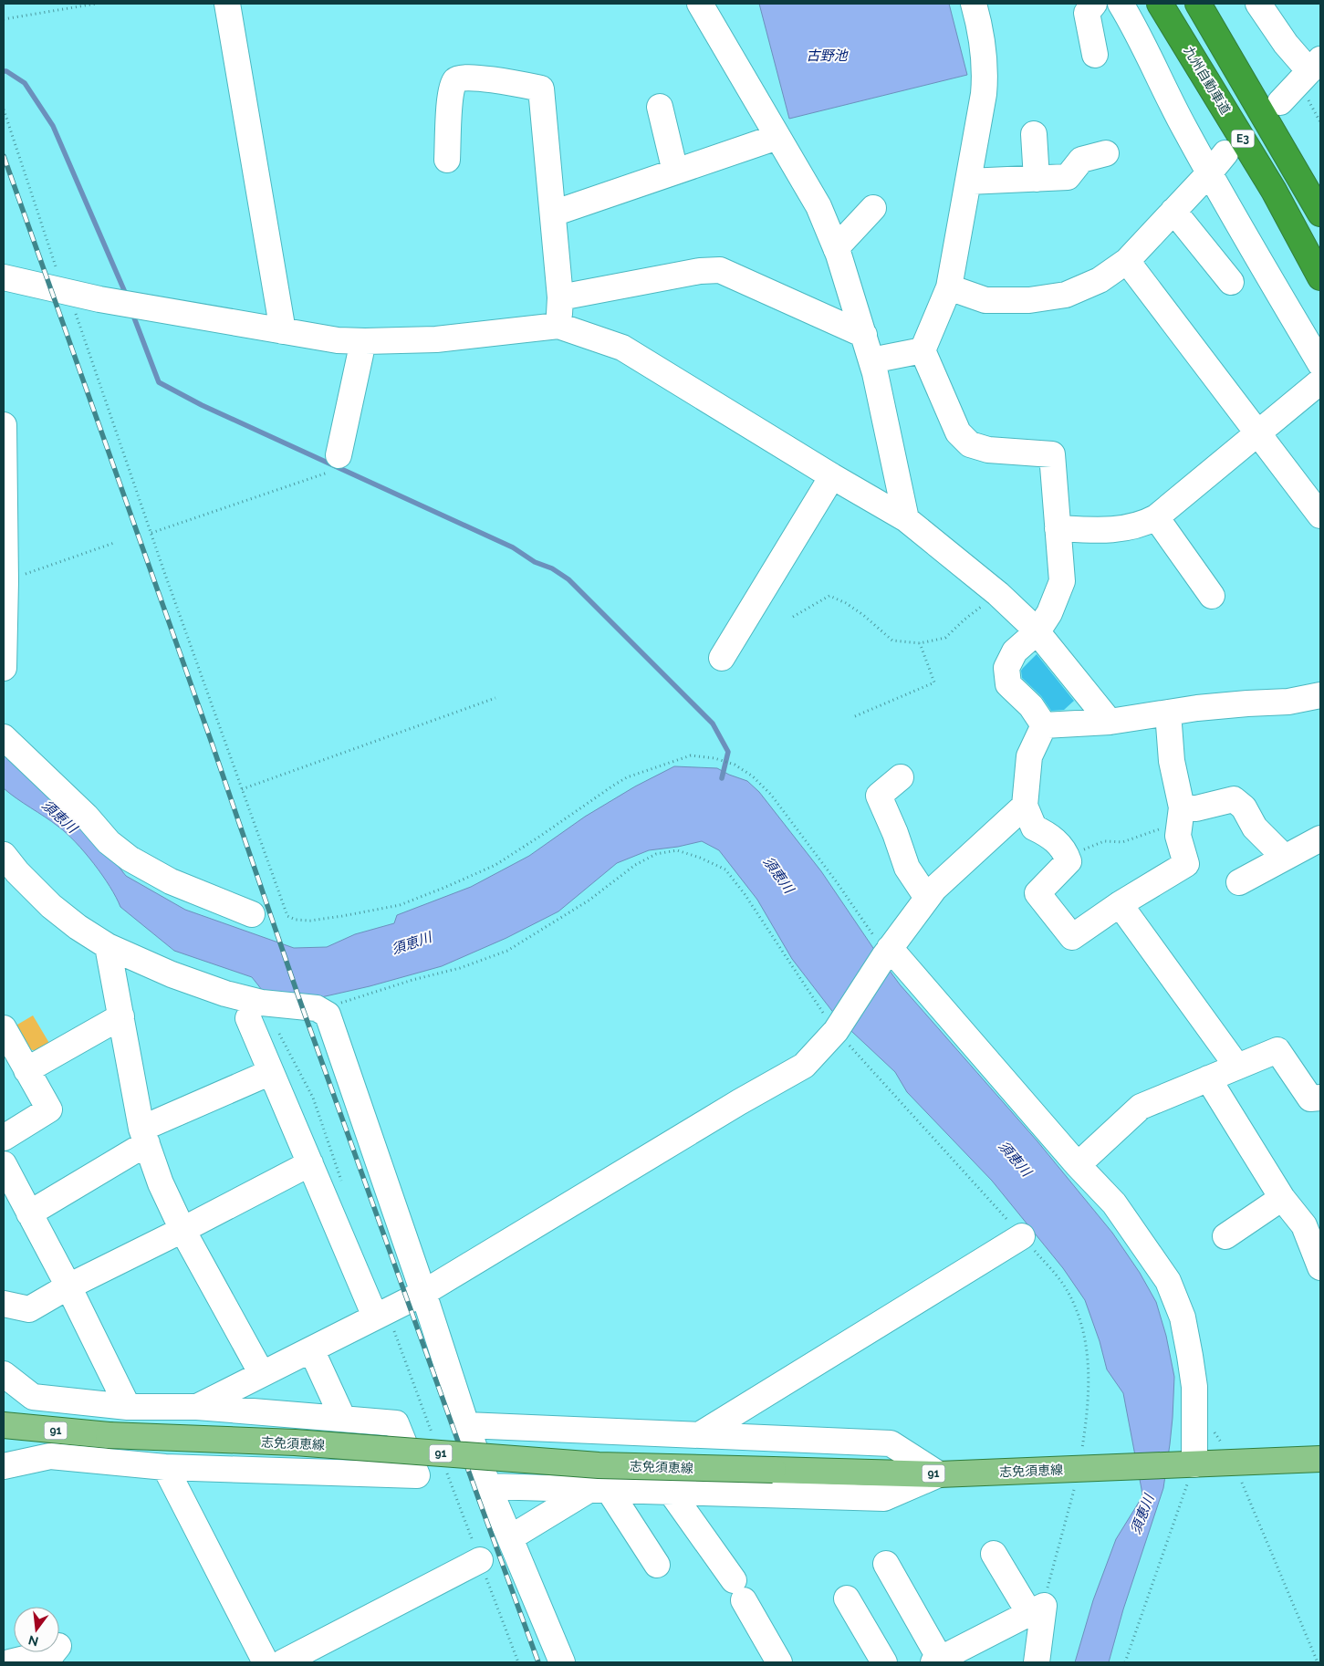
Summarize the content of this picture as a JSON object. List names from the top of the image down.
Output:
{
  "streets": {
    "highway": ["九州自動車道", "E3"],
    "main road": ["91", "志免須恵線"]
  },
  "water": ["古野池", "須恵川"],
  "north": "bottom"
}
